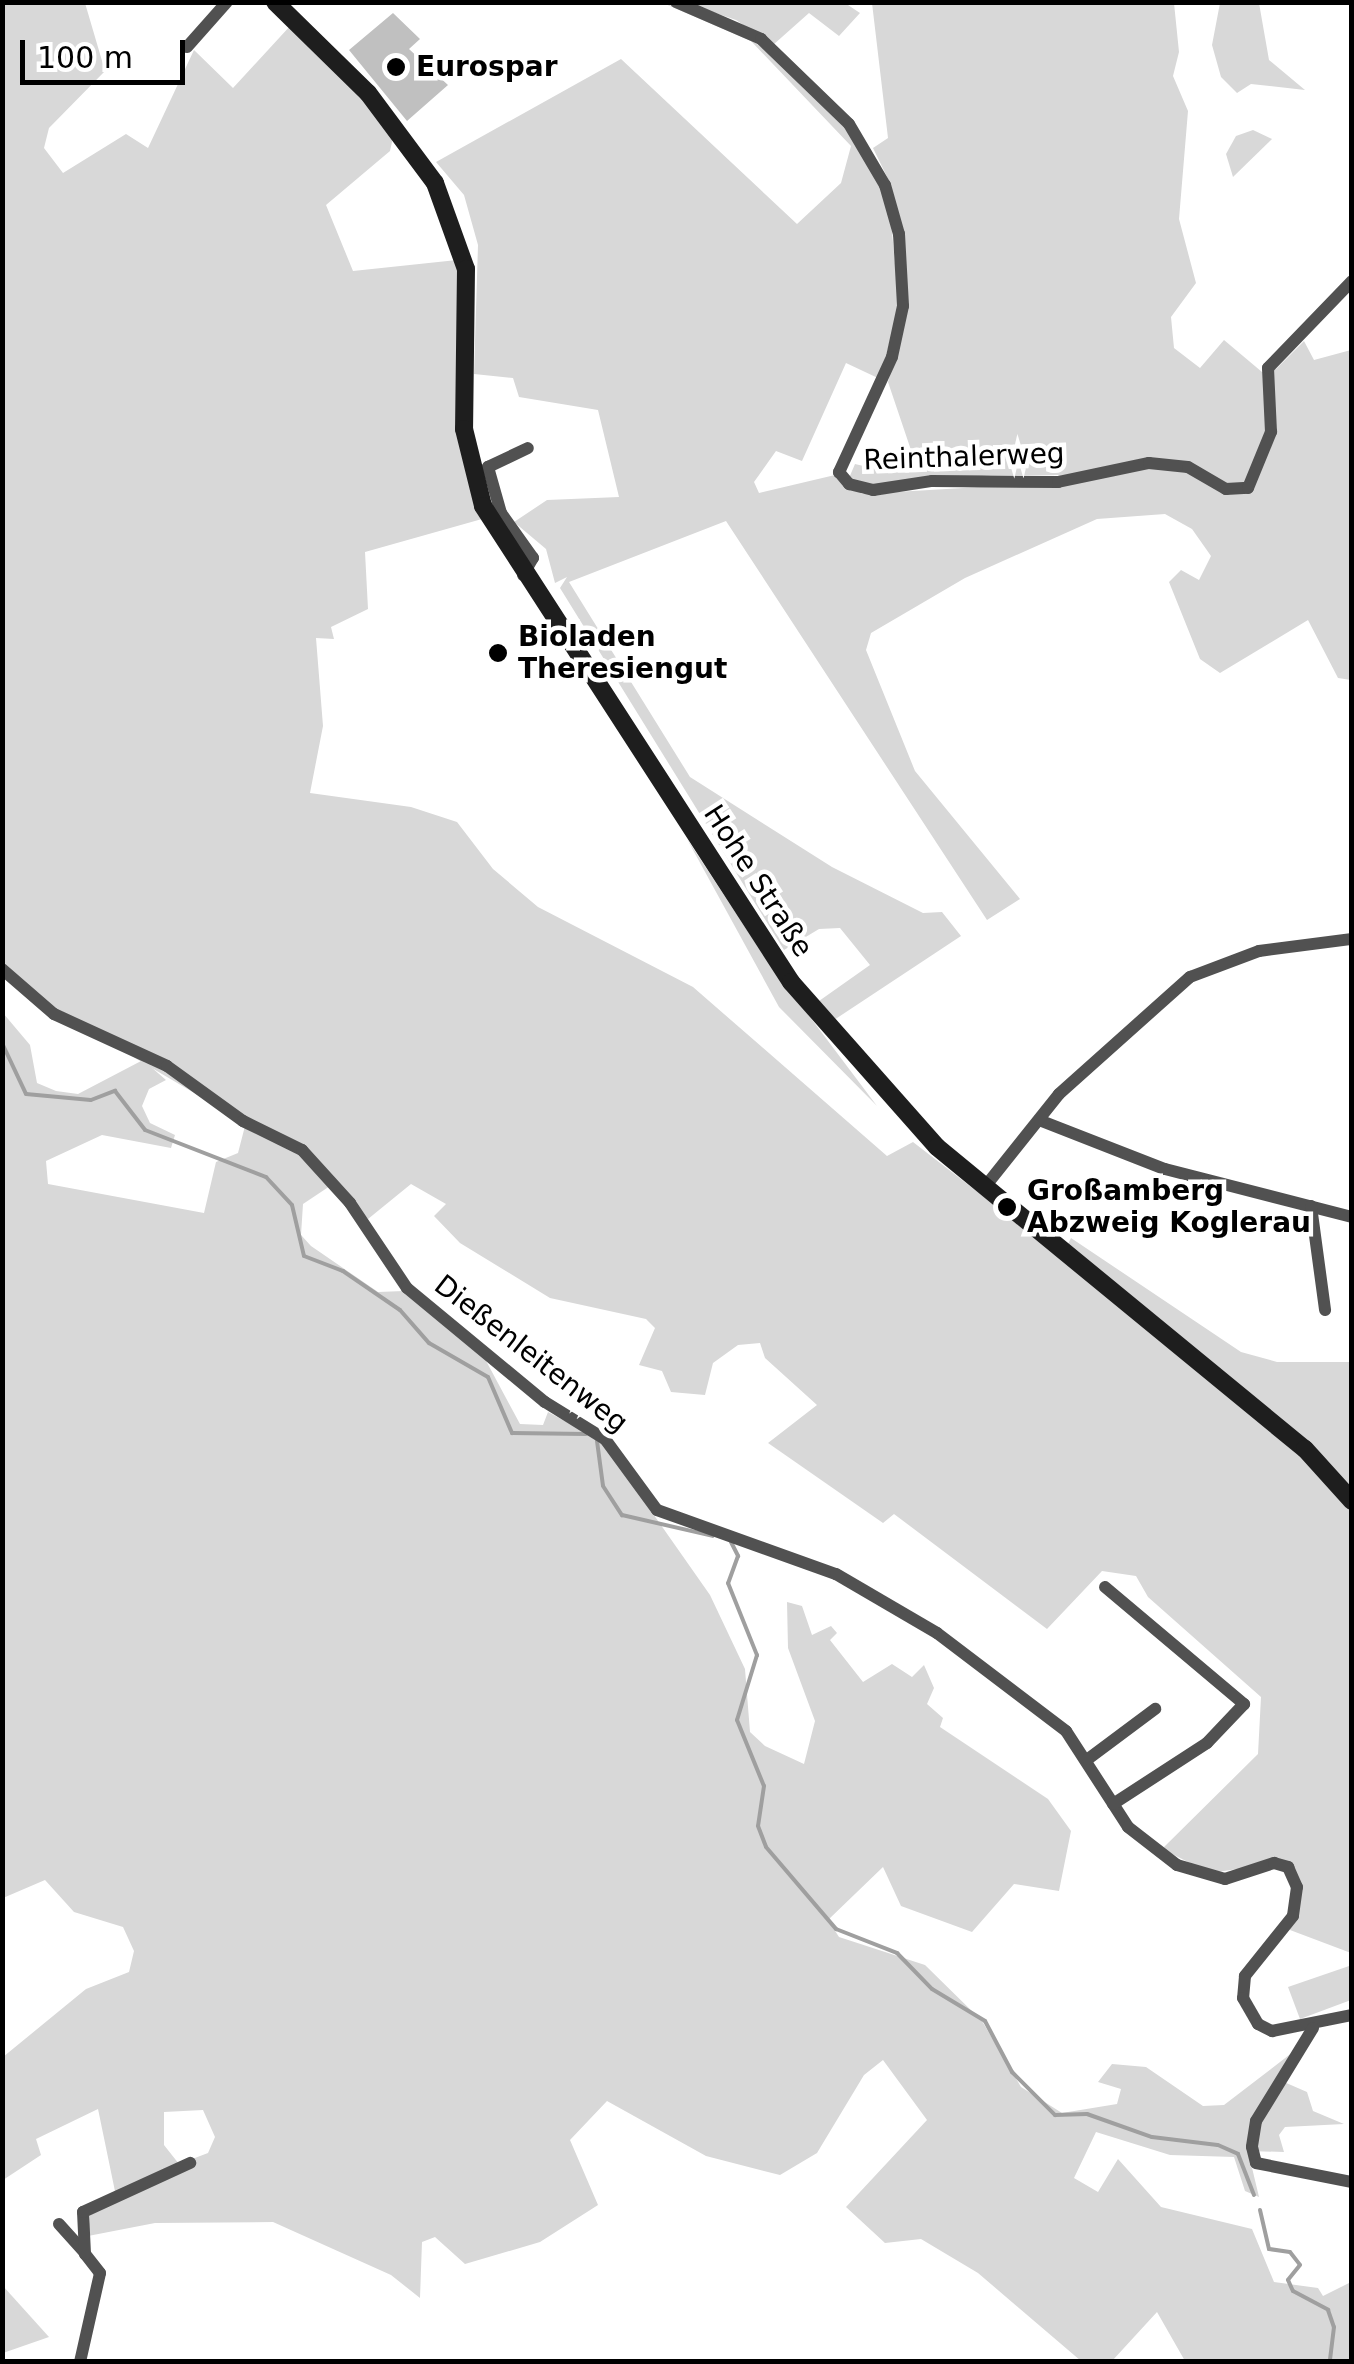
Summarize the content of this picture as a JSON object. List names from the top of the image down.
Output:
{
  "streets": {
    "main road": ["Hohe Straße"],
    "street": ["Reinthalerweg", "Dießenleitenweg"]
  },
  "places": ["Eurospar", "Bioladen Theresiengut", "Großamberg Abzweig Koglerau"],
  "scale_bar": "100 m"
}
